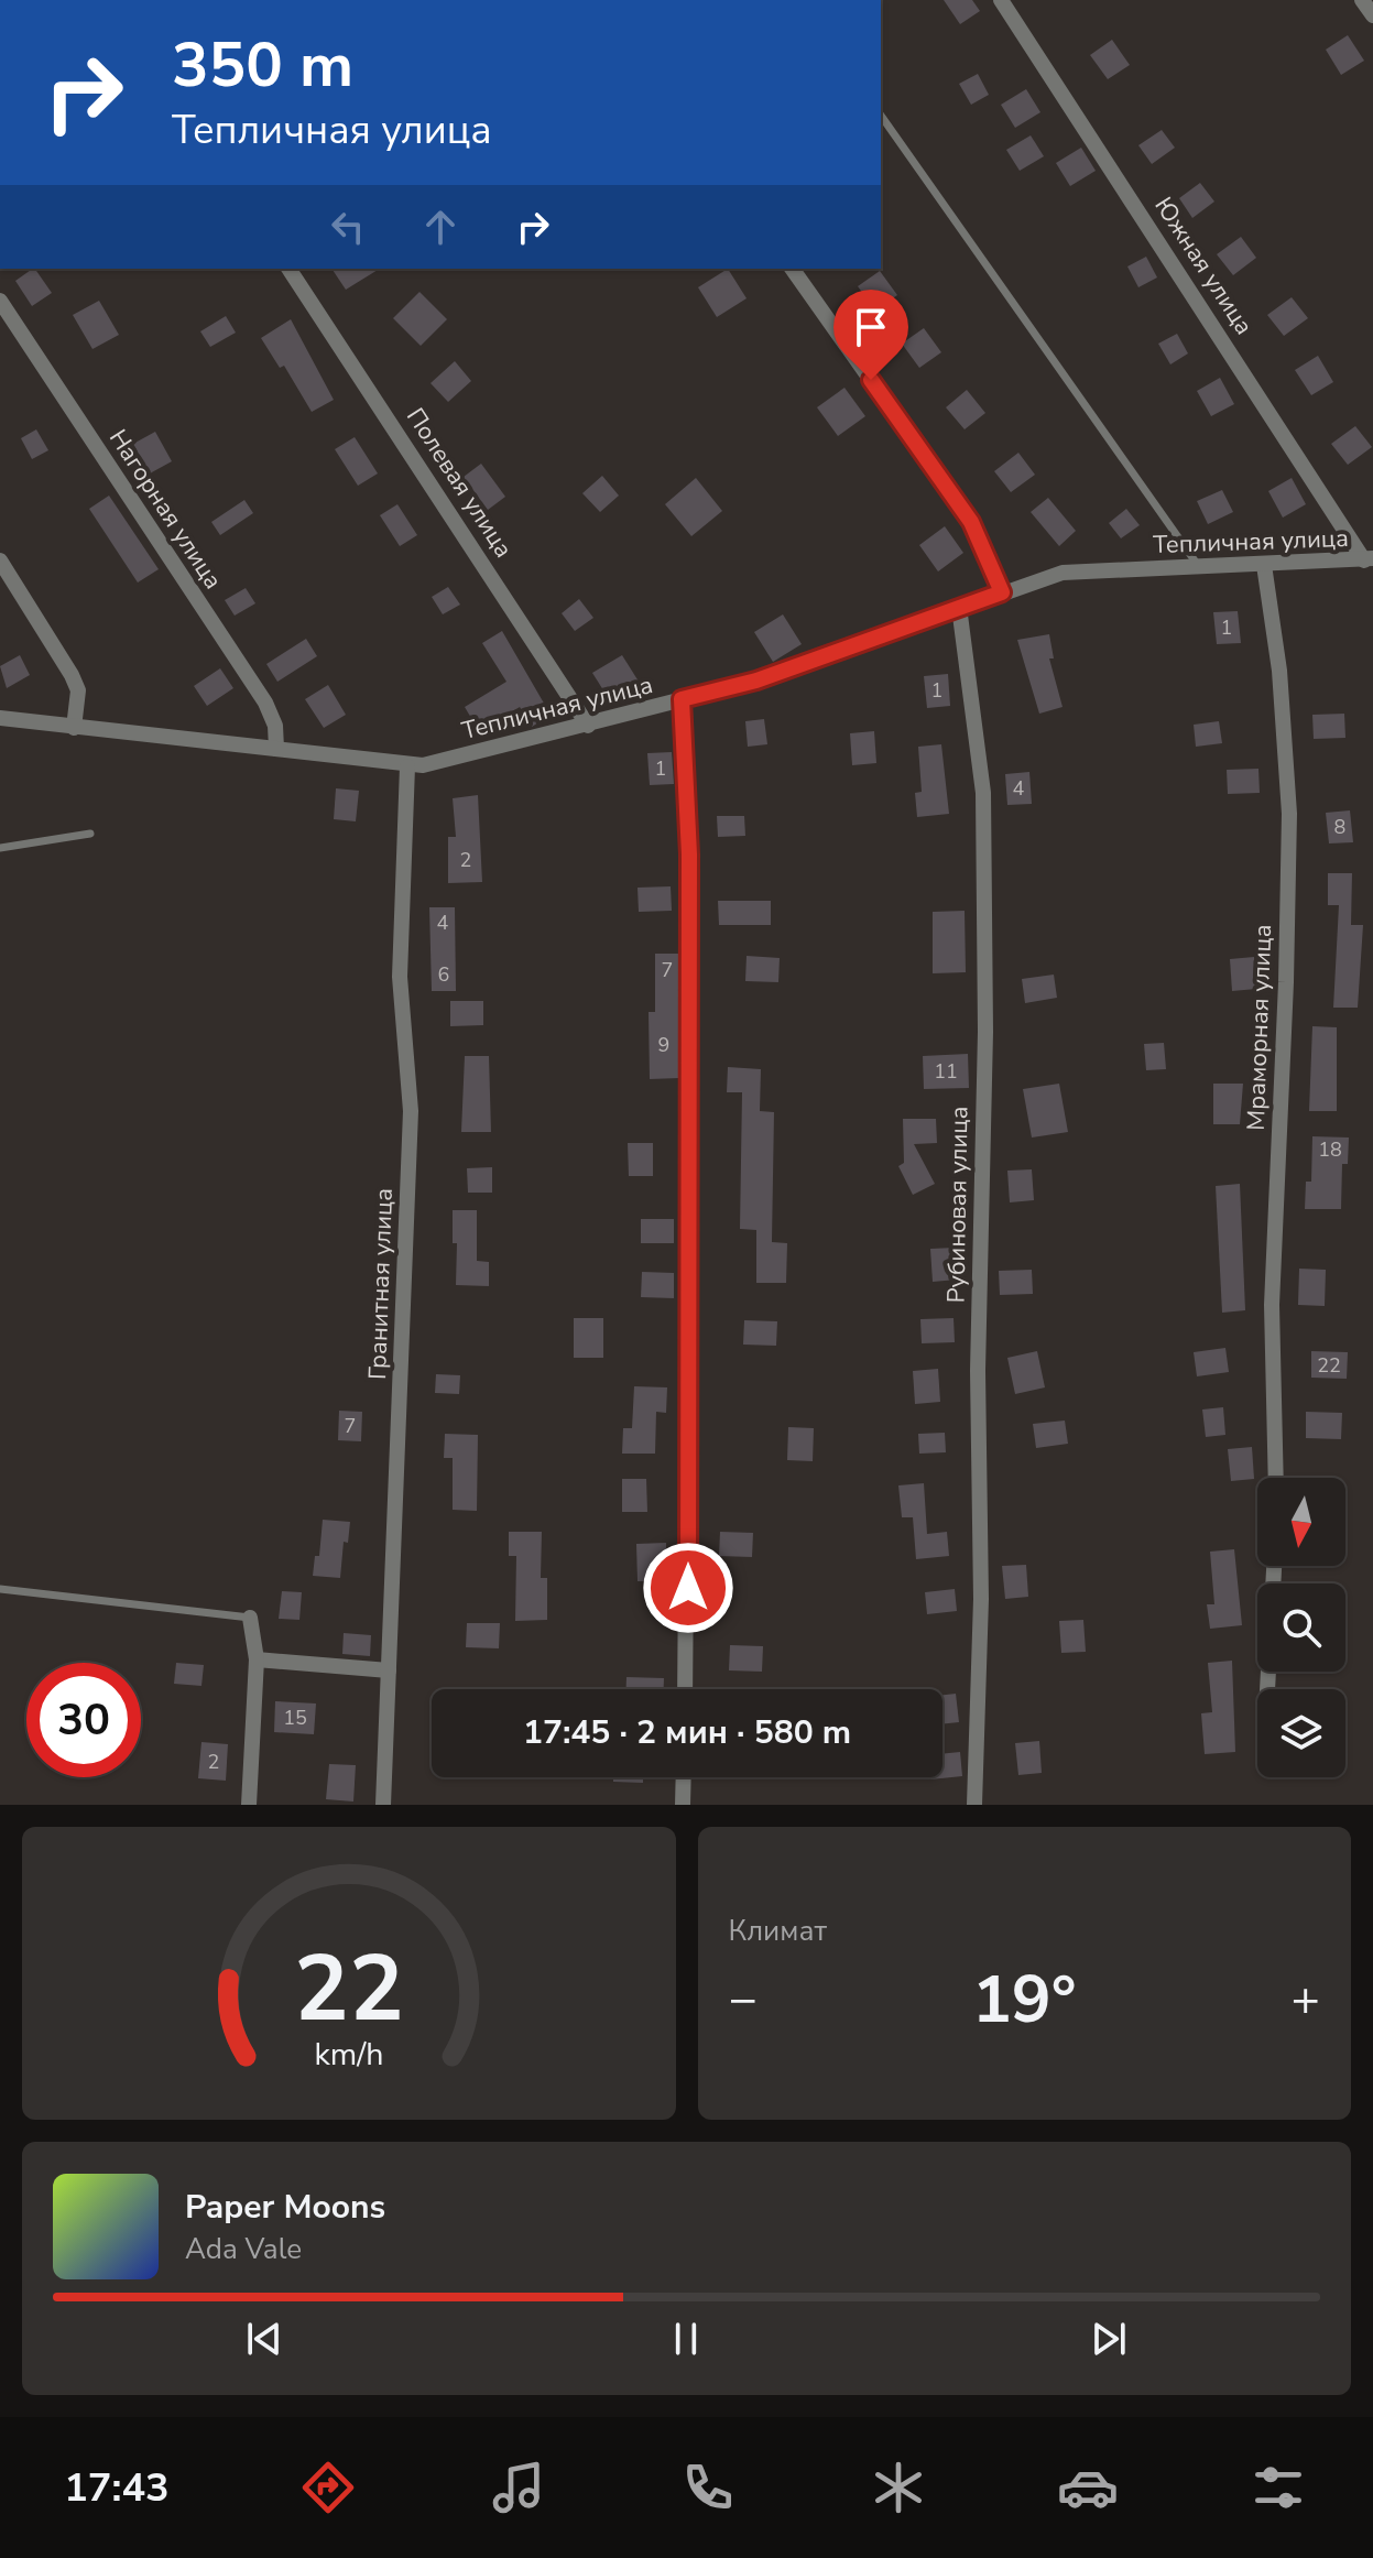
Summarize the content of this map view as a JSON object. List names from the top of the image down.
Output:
{
  "streets": {
    "street": [
      "Южная улица",
      "Полевая улица",
      "Нагорная улица",
      "Тепличная улица",
      "Мраморная улица",
      "Рубиновая улица",
      "Гранитная улица"
    ]
  },
  "crossings": [
    ["Южная улица", "Тепличная улица"],
    ["Полевая улица", "Тепличная улица"],
    ["Нагорная улица", "Тепличная улица"],
    ["Тепличная улица", "Мраморная улица"],
    ["Тепличная улица", "Рубиновая улица"],
    ["Тепличная улица", "Гранитная улица"]
  ],
  "house_numbers": [
    "1",
    "1",
    "1",
    "4",
    "8",
    "2",
    "4",
    "7",
    "6",
    "9",
    "11",
    "18",
    "22",
    "7",
    "15",
    "2"
  ],
  "north": "bottom",
  "page": {
    "turn": ["350 m", "Тепличная улица"],
    "limit": "30",
    "trip": "17:45 · 2 мин · 580 m",
    "tile": "Климат",
    "heat": ["−", "19°", "+"],
    "song": ["Paper Moons", "Ada Vale"],
    "tabs": "17:43",
    "gauge": ["22", "km/h"]
  }
}
